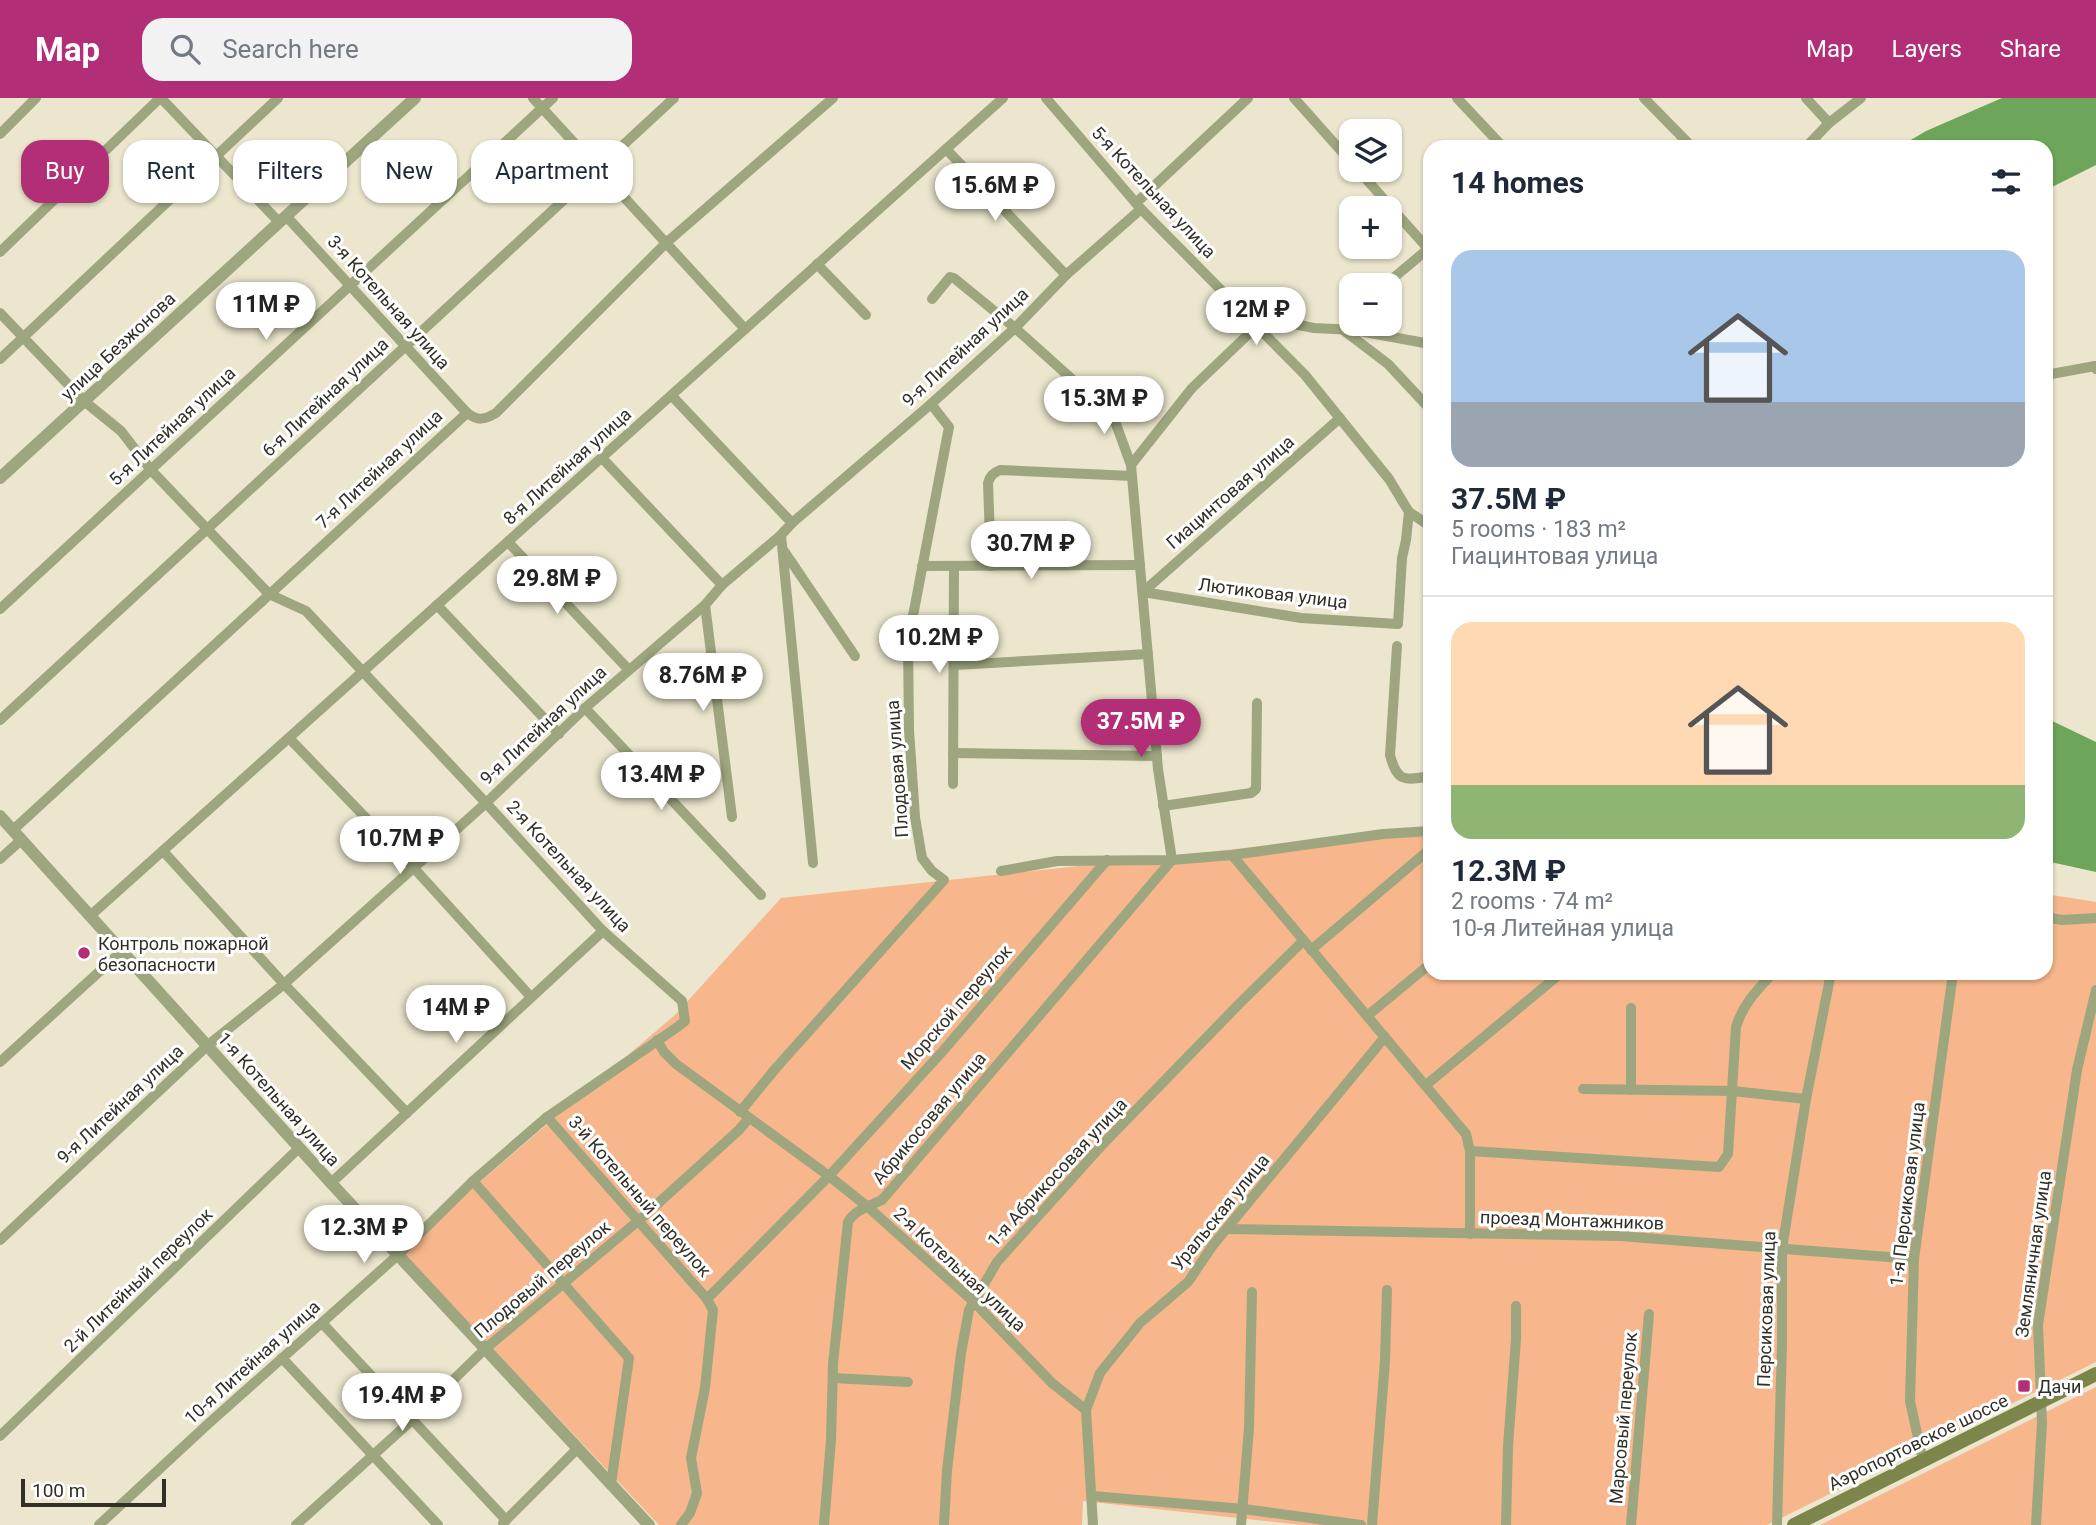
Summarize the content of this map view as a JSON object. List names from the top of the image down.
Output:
{
  "streets": {
    "main road": ["Аэропортовское шоссе"],
    "street": [
      "5-я Котельная улица",
      "3-я Котельная улица",
      "улица Безжонова",
      "9-я Литейная улица",
      "6-я Литейная улица",
      "5-я Литейная улица",
      "8-я Литейная улица",
      "7-я Литейная улица",
      "Гиацинтовая улица",
      "Лютиковая улица",
      "Плодовая улица",
      "2-я Котельная улица",
      "Морской переулок",
      "1-я Котельная улица",
      "Абрикосовая улица",
      "1-я Абрикосовая улица",
      "1-я Персиковая улица",
      "3-й Котельный переулок",
      "Уральская улица",
      "проезд Монтажников",
      "Земляничная улица",
      "Плодовый переулок",
      "2-й Литейный переулок",
      "Персиковая улица",
      "10-я Литейная улица",
      "Марсовый переулок"
    ]
  },
  "crossings": [
    ["5-я Котельная улица", "9-я Литейная улица"],
    ["5-я Котельная улица", "Гиацинтовая улица"],
    ["5-я Котельная улица", "Лютиковая улица"],
    ["3-я Котельная улица", "улица Безжонова"],
    ["3-я Котельная улица", "6-я Литейная улица"],
    ["3-я Котельная улица", "5-я Литейная улица"],
    ["3-я Котельная улица", "7-я Литейная улица"],
    ["улица Безжонова", "2-я Котельная улица"],
    ["9-я Литейная улица", "Гиацинтовая улица"],
    ["9-я Литейная улица", "Плодовая улица"],
    ["9-я Литейная улица", "2-я Котельная улица"],
    ["9-я Литейная улица", "1-я Котельная улица"],
    ["6-я Литейная улица", "2-я Котельная улица"],
    ["5-я Литейная улица", "2-я Котельная улица"],
    ["8-я Литейная улица", "2-я Котельная улица"],
    ["8-я Литейная улица", "1-я Котельная улица"],
    ["7-я Литейная улица", "2-я Котельная улица"],
    ["7-я Литейная улица", "1-я Котельная улица"],
    ["Гиацинтовая улица", "Лютиковая улица"],
    ["Гиацинтовая улица", "Абрикосовая улица"],
    ["Плодовая улица", "Плодовый переулок"],
    ["2-я Котельная улица", "Морской переулок"],
    ["2-я Котельная улица", "Абрикосовая улица"],
    ["2-я Котельная улица", "1-я Абрикосовая улица"],
    ["2-я Котельная улица", "Уральская улица"],
    ["2-я Котельная улица", "Плодовый переулок"],
    ["2-я Котельная улица", "10-я Литейная улица"],
    ["Морской переулок", "3-й Котельный переулок"],
    ["1-я Котельная улица", "Плодовый переулок"],
    ["1-я Котельная улица", "2-й Литейный переулок"],
    ["1-я Котельная улица", "10-я Литейная улица"],
    ["1-я Персиковая улица", "проезд Монтажников"],
    ["1-я Персиковая улица", "Аэропортовское шоссе"],
    ["3-й Котельный переулок", "Плодовый переулок"],
    ["3-й Котельный переулок", "10-я Литейная улица"],
    ["Уральская улица", "проезд Монтажников"],
    ["проезд Монтажников", "Персиковая улица"],
    ["Земляничная улица", "Аэропортовское шоссе"]
  ],
  "places": {
    "other": ["Контроль пожарной безопасности"],
    "transit": ["Дачи"]
  },
  "scale_bar": "100 m",
  "page": {
    "header": "Map",
    "search": "Search here",
    "nav": ["Map", "Layers", "Share"],
    "map_buttons": ["+", "−"],
    "chip": [
      "Buy",
      "Rent",
      "Filters",
      "New",
      "Apartment"
    ],
    "heading": "14 homes",
    "price": [
      "15.6M ₽",
      "11M ₽",
      "12M ₽",
      "15.3M ₽",
      "30.7M ₽",
      "29.8M ₽",
      "10.2M ₽",
      "8.76M ₽",
      "37.5M ₽",
      "13.4M ₽",
      "10.7M ₽",
      "14M ₽",
      "12.3M ₽",
      "19.4M ₽"
    ],
    "list": [
      {
        "name": "37.5M ₽",
        "note": "5 rooms · 183 m² · Гиацинтовая улица"
      },
      {
        "name": "12.3M ₽",
        "note": "2 rooms · 74 m² · 10-я Литейная улица"
      }
    ],
    "scale": "100 m"
  }
}
